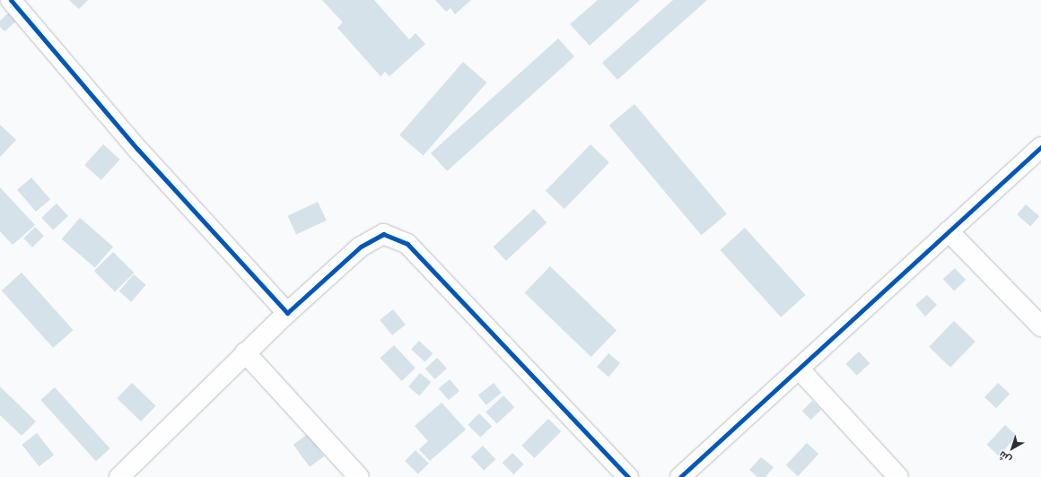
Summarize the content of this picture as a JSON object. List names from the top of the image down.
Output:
{
  "north": "bottom left"
}
